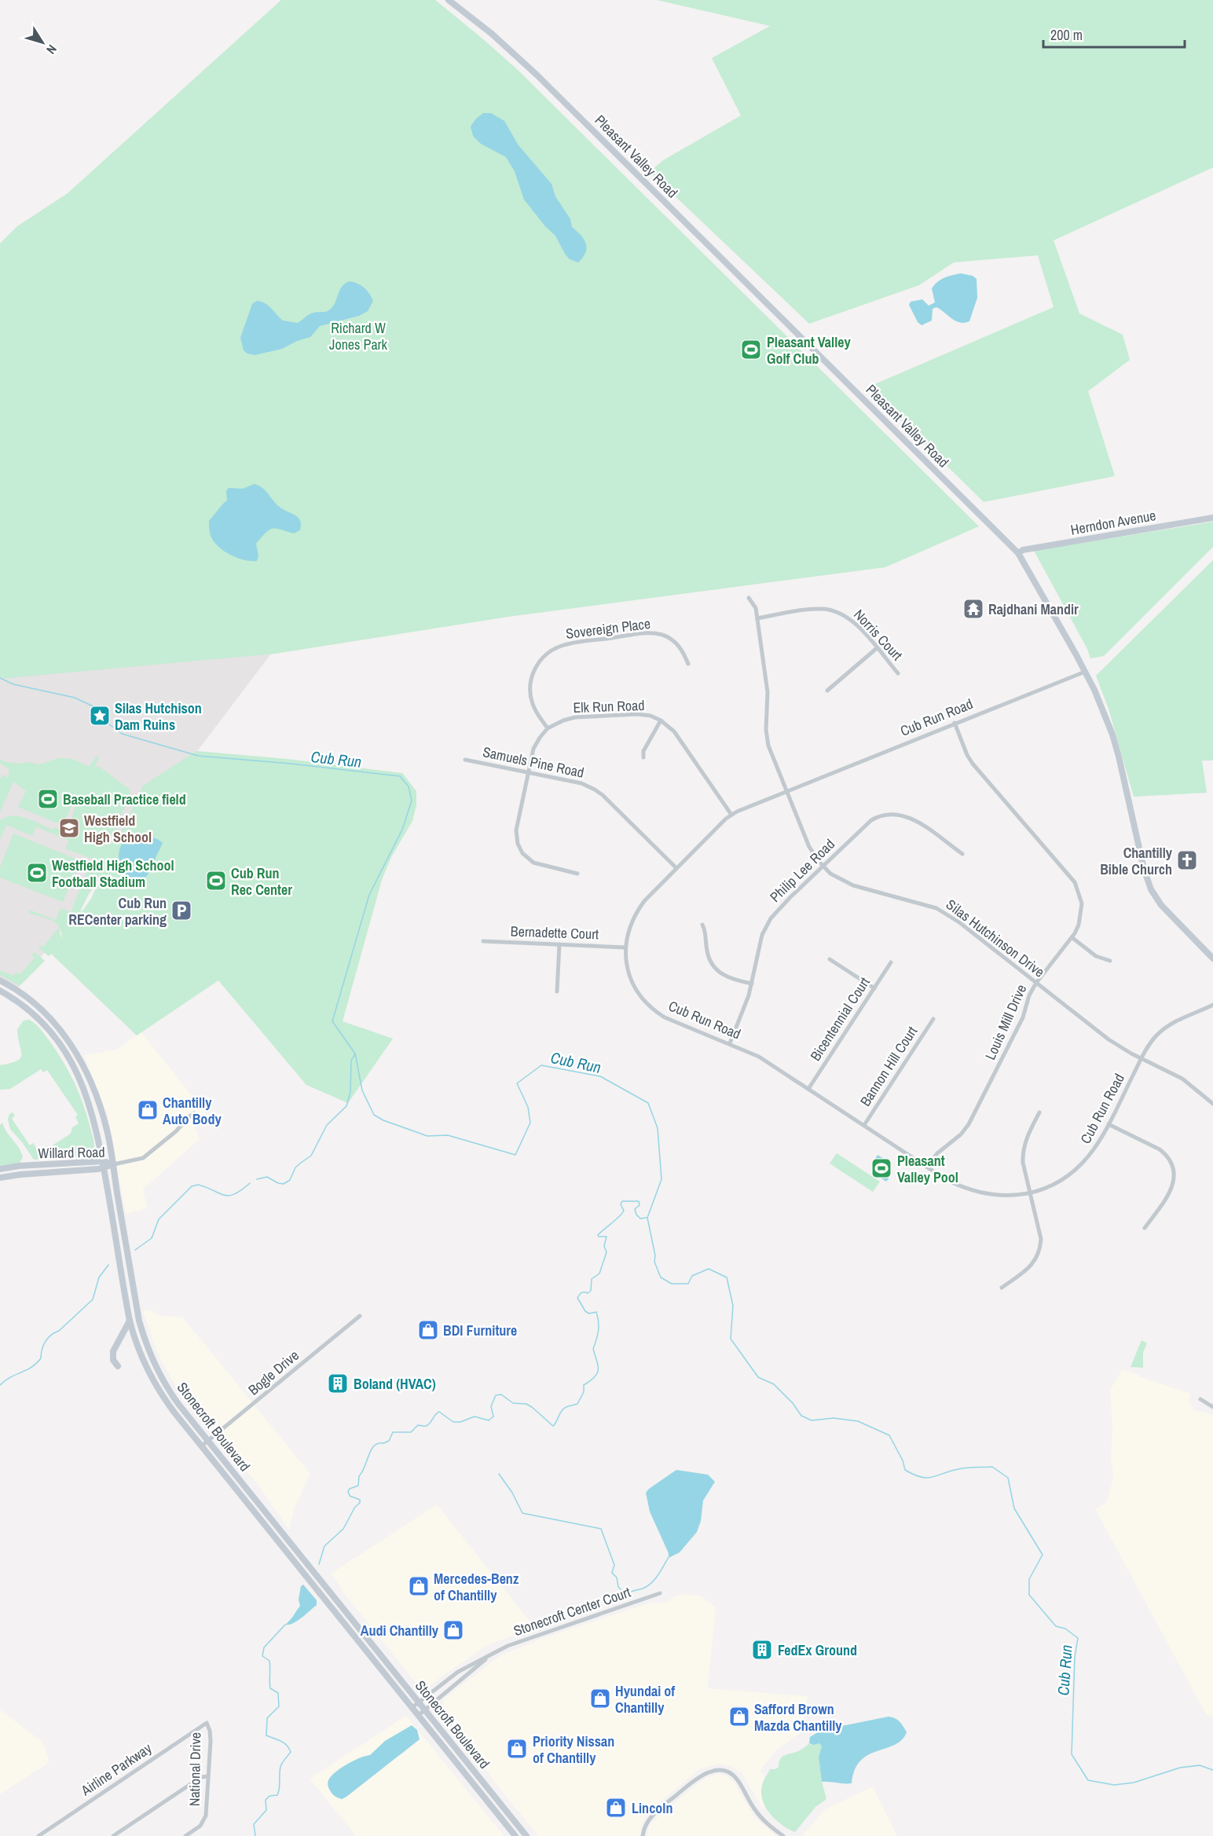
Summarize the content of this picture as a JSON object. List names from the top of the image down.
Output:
{
  "streets": {
    "main road": [
      "Pleasant Valley Road",
      "Herndon Avenue",
      "Willard Road",
      "Stonecroft Boulevard"
    ],
    "street": [
      "Sovereign Place",
      "Norris Court",
      "Elk Run Road",
      "Cub Run Road",
      "Samuels Pine Road",
      "Philip Lee Road",
      "Bernadette Court",
      "Silas Hutchinson Drive",
      "Bicentennial Court",
      "Louis Mill Drive",
      "Bannon Hill Court",
      "Bogle Drive",
      "Stonecroft Center Court",
      "Airline Parkway",
      "National Drive"
    ]
  },
  "crossings": [
    ["Pleasant Valley Road", "Herndon Avenue"],
    ["Pleasant Valley Road", "Cub Run Road"],
    ["Sovereign Place", "Elk Run Road"],
    ["Norris Court", "Silas Hutchinson Drive"],
    ["Elk Run Road", "Cub Run Road"],
    ["Cub Run Road", "Samuels Pine Road"],
    ["Cub Run Road", "Philip Lee Road"],
    ["Cub Run Road", "Bernadette Court"],
    ["Cub Run Road", "Silas Hutchinson Drive"],
    ["Cub Run Road", "Bicentennial Court"],
    ["Cub Run Road", "Louis Mill Drive"],
    ["Cub Run Road", "Bannon Hill Court"],
    ["Philip Lee Road", "Silas Hutchinson Drive"],
    ["Silas Hutchinson Drive", "Louis Mill Drive"],
    ["Willard Road", "Stonecroft Boulevard"],
    ["Bogle Drive", "Stonecroft Boulevard"],
    ["Stonecroft Boulevard", "Stonecroft Center Court"],
    ["Airline Parkway", "National Drive"]
  ],
  "water": ["Cub Run"],
  "parks": ["Richard W Jones Park"],
  "places": {
    "sports": [
      "Pleasant Valley Golf Club",
      "Baseball Practice field",
      "Westfield High School Football Stadium",
      "Cub Run Rec Center",
      "Pleasant Valley Pool"
    ],
    "temple": ["Rajdhani Mandir"],
    "place": ["Silas Hutchison Dam Ruins"],
    "school or university": ["Westfield High School"],
    "church": ["Chantilly Bible Church"],
    "parking": ["Cub Run RECenter parking"],
    "shop": [
      "Chantilly Auto Body",
      "BDI Furniture",
      "Mercedes-Benz of Chantilly",
      "Audi Chantilly",
      "Hyundai of Chantilly",
      "Safford Brown Mazda Chantilly",
      "Priority Nissan of Chantilly",
      "Lincoln"
    ],
    "building": ["Boland (HVAC)", "FedEx Ground"]
  },
  "scale_bar": "200 m",
  "north": "bottom right"
}
